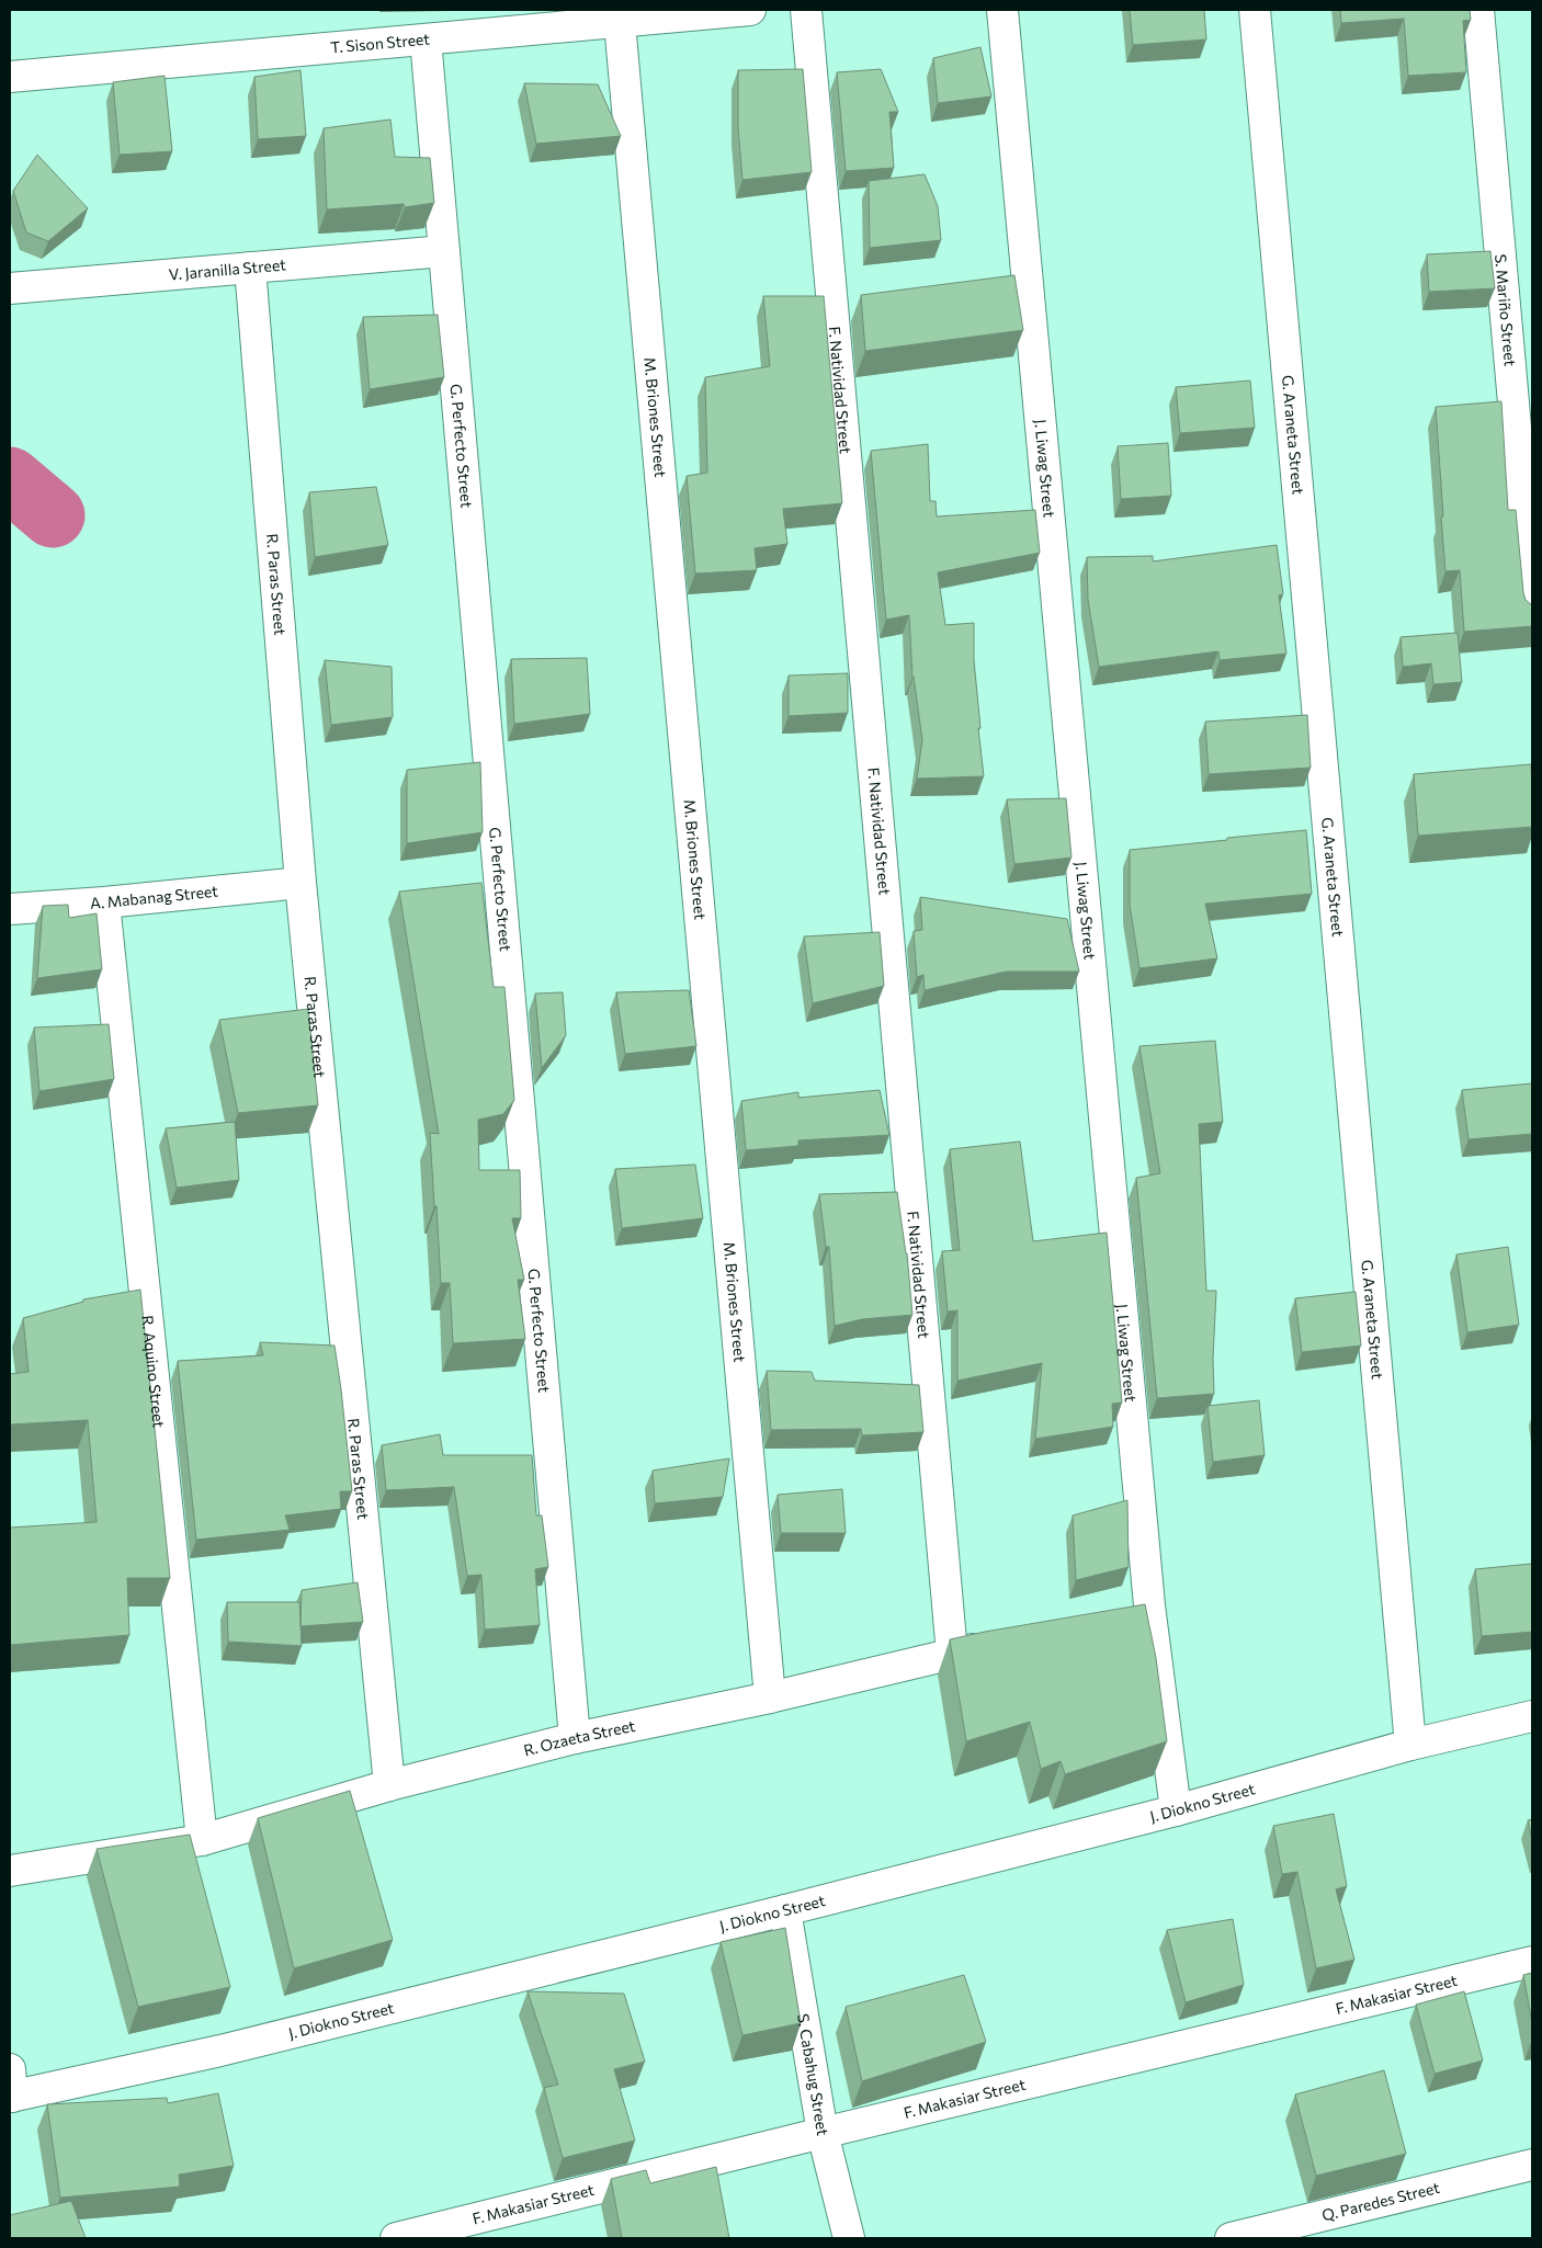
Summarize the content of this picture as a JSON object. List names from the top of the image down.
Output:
{
  "streets": {
    "street": [
      "T. Sison Street",
      "V. Jaranilla Street",
      "S. Mariño Street",
      "F. Natividad Street",
      "M. Briones Street",
      "G. Araneta Street",
      "G. Perfecto Street",
      "J. Liwag Street",
      "R. Paras Street",
      "A. Mabanag Street",
      "R. Aquino Street",
      "R. Ozaeta Street",
      "J. Diokno Street",
      "F. Makasiar Street",
      "S. Cabahug Street",
      "Q. Paredes Street"
    ]
  },
  "crossings": [
    ["T. Sison Street", "M. Briones Street"],
    ["T. Sison Street", "G. Perfecto Street"],
    ["V. Jaranilla Street", "G. Perfecto Street"],
    ["V. Jaranilla Street", "R. Paras Street"],
    ["F. Natividad Street", "R. Ozaeta Street"],
    ["M. Briones Street", "R. Ozaeta Street"],
    ["G. Araneta Street", "J. Diokno Street"],
    ["G. Perfecto Street", "R. Ozaeta Street"],
    ["J. Liwag Street", "J. Diokno Street"],
    ["R. Paras Street", "A. Mabanag Street"],
    ["R. Paras Street", "R. Ozaeta Street"],
    ["A. Mabanag Street", "R. Aquino Street"],
    ["R. Aquino Street", "R. Ozaeta Street"],
    ["J. Diokno Street", "S. Cabahug Street"],
    ["F. Makasiar Street", "S. Cabahug Street"]
  ]
}
